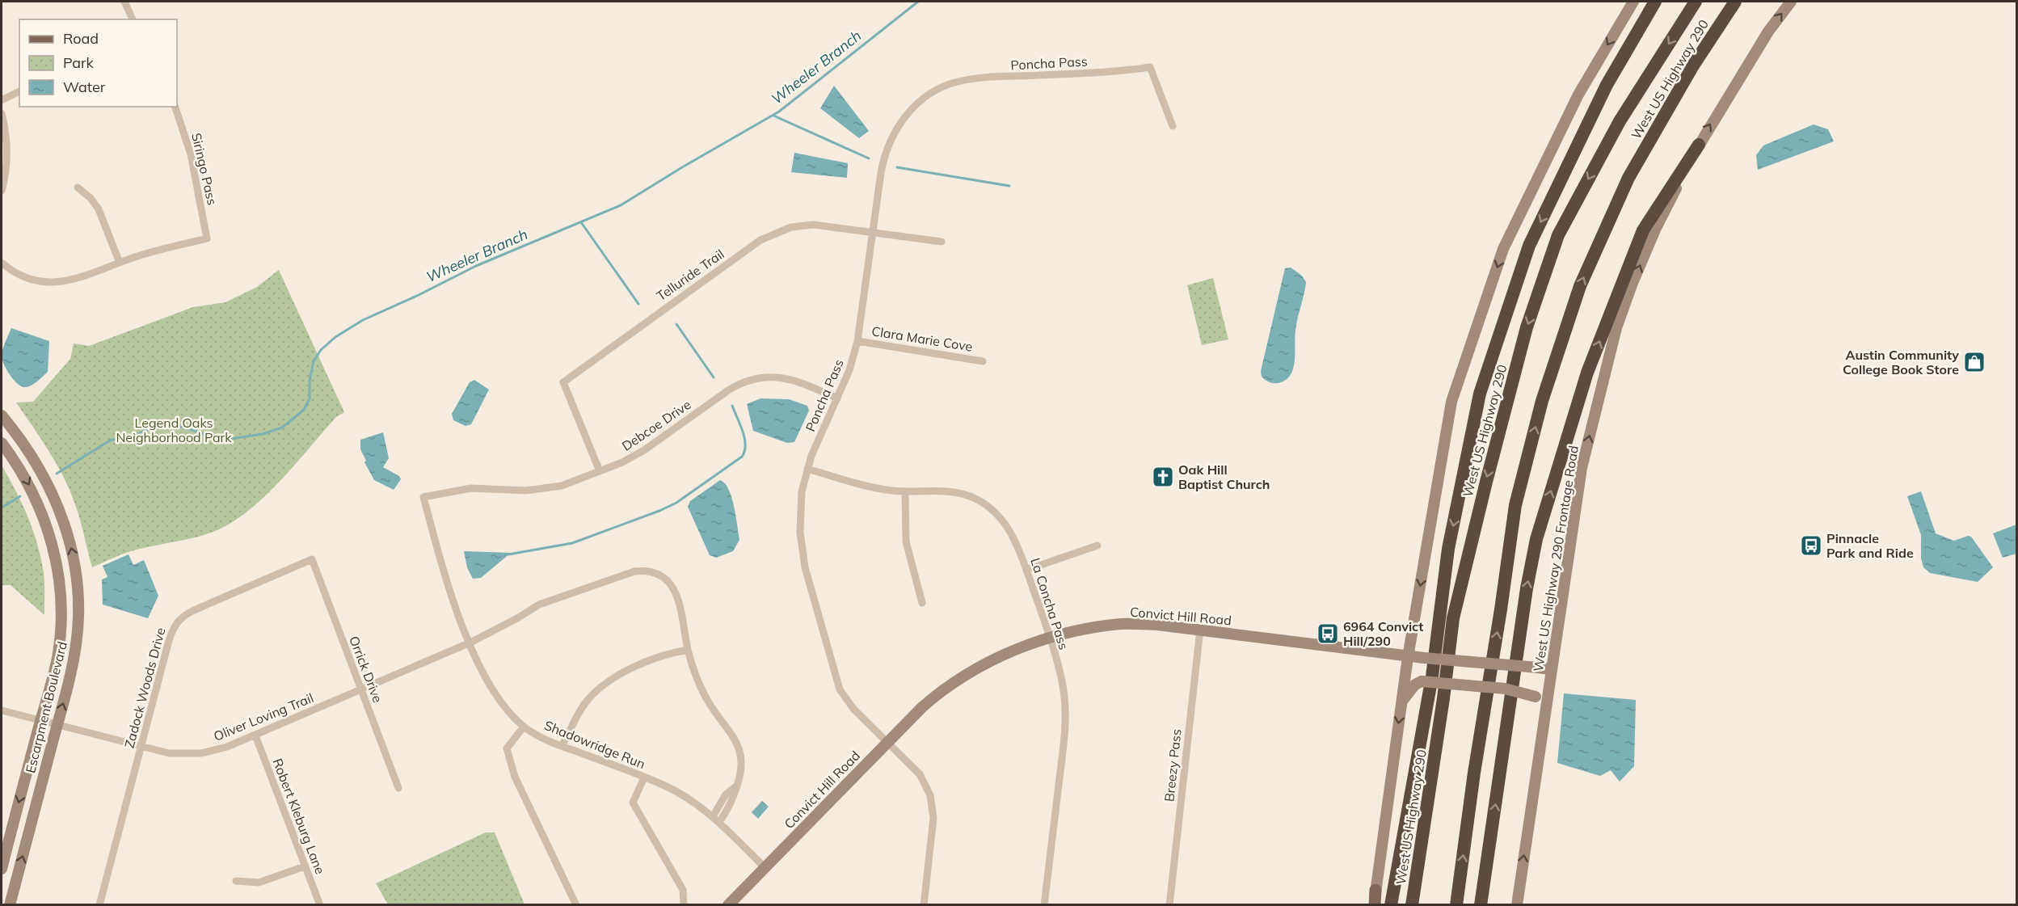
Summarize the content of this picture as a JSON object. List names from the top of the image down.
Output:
{
  "streets": {
    "highway": ["West US Highway 290"],
    "main road": ["West US Highway 290 Frontage Road", "Convict Hill Road", "Escarpment Boulevard"],
    "street": [
      "Poncha Pass",
      "Siringo Pass",
      "Telluride Trail",
      "Clara Marie Cove",
      "Debcoe Drive",
      "La Concha Pass",
      "Orrick Drive",
      "Zadock Woods Drive",
      "Oliver Loving Trail",
      "Shadowridge Run",
      "Breezy Pass",
      "Robert Kleburg Lane"
    ]
  },
  "crossings": [
    ["Poncha Pass", "Telluride Trail"],
    ["Poncha Pass", "Clara Marie Cove"],
    ["Poncha Pass", "Debcoe Drive"],
    ["Poncha Pass", "La Concha Pass"],
    ["Poncha Pass", "Convict Hill Road"],
    ["West US Highway 290", "Convict Hill Road"],
    ["Telluride Trail", "Debcoe Drive"],
    ["Debcoe Drive", "Shadowridge Run"],
    ["West US Highway 290 Frontage Road", "Convict Hill Road"],
    ["La Concha Pass", "Convict Hill Road"],
    ["Convict Hill Road", "Shadowridge Run"],
    ["Convict Hill Road", "Breezy Pass"],
    ["Orrick Drive", "Zadock Woods Drive"],
    ["Orrick Drive", "Oliver Loving Trail"],
    ["Zadock Woods Drive", "Oliver Loving Trail"],
    ["Escarpment Boulevard", "Oliver Loving Trail"],
    ["Oliver Loving Trail", "Shadowridge Run"],
    ["Oliver Loving Trail", "Robert Kleburg Lane"]
  ],
  "one_way": ["West US Highway 290 Frontage Road"],
  "water": ["Wheeler Branch"],
  "parks": ["Legend Oaks Neighborhood Park"],
  "places": {
    "shop": ["Austin Community College Book Store"],
    "church": ["Oak Hill Baptist Church"],
    "bus stop": ["Pinnacle Park and Ride", "6964 Convict Hill/290"]
  },
  "legend": ["Road", "Park", "Water"]
}
